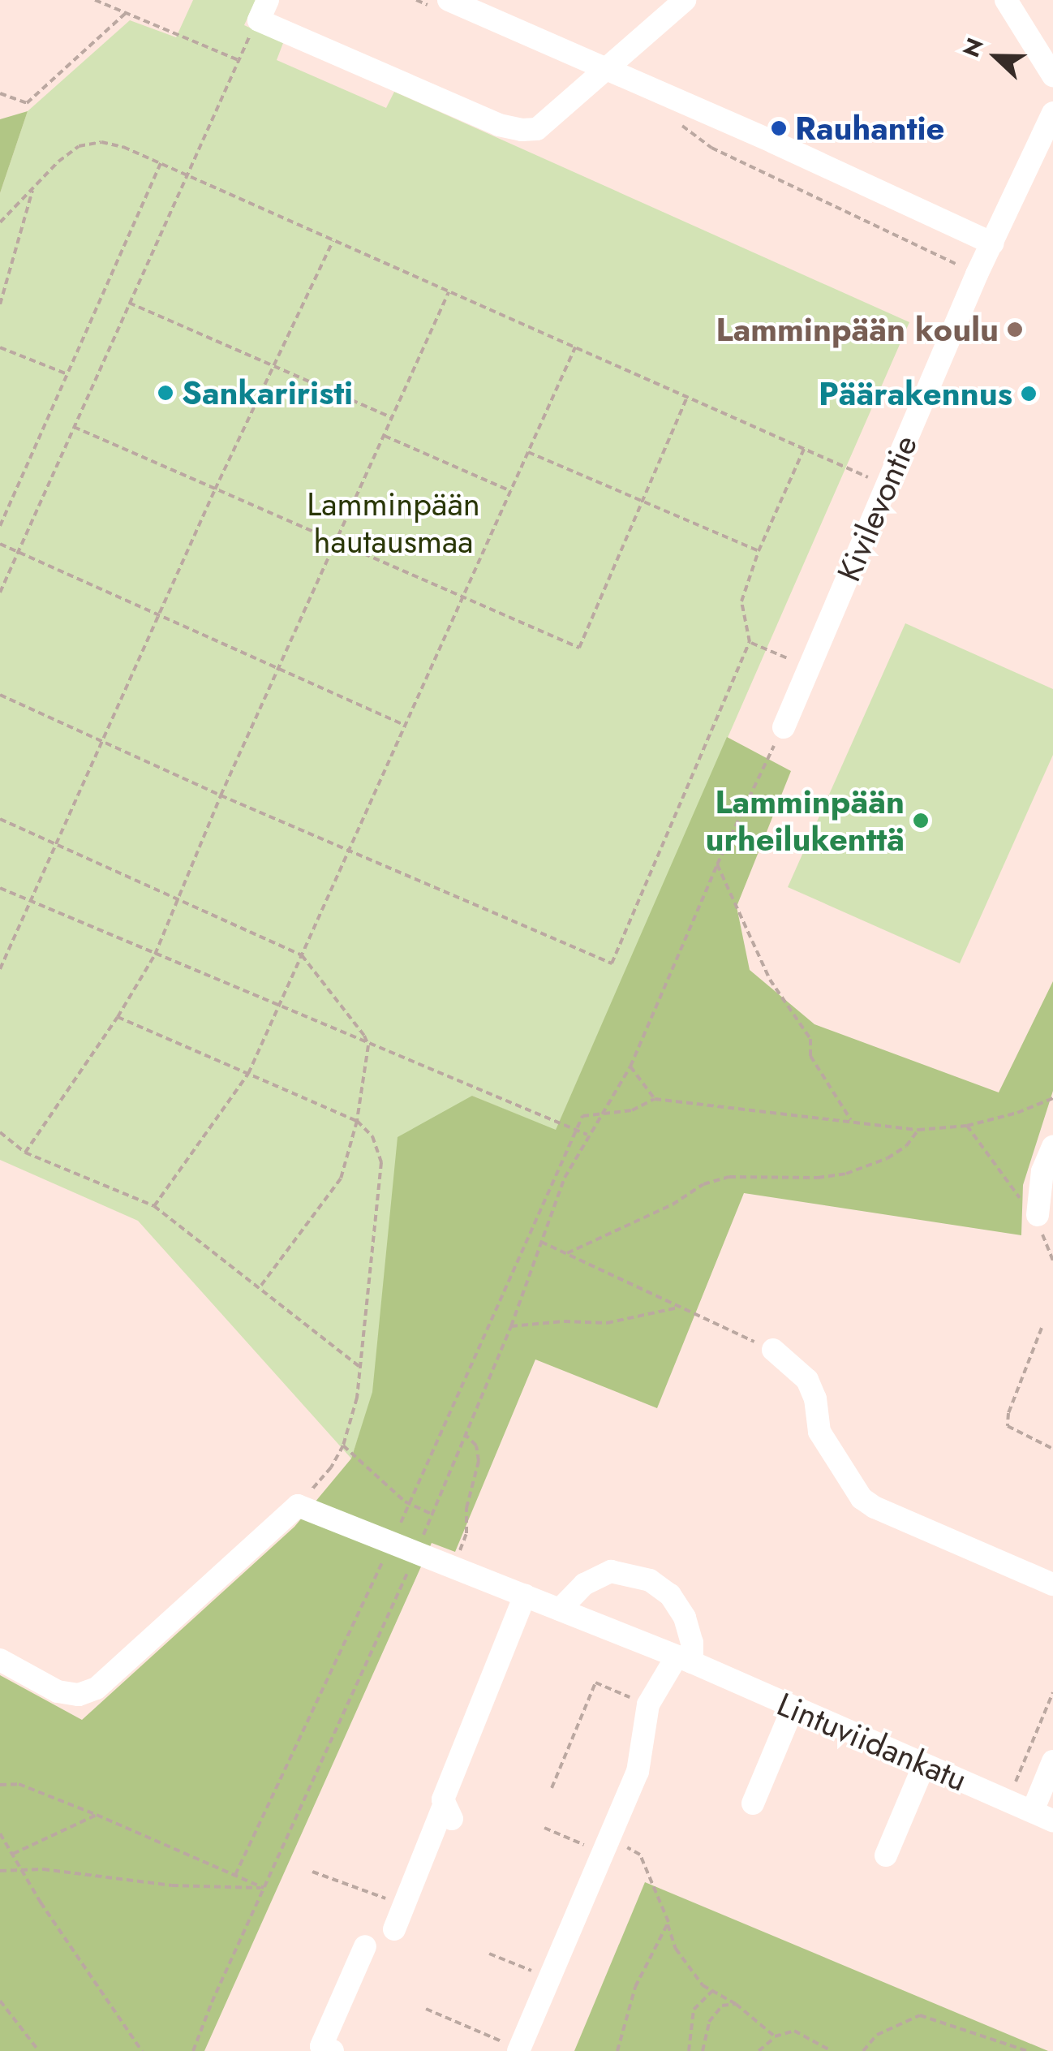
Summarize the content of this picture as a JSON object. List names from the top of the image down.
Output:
{
  "streets": {
    "street": ["Kivilevontie", "Lintuviidankatu"]
  },
  "parks": ["Lamminpään hautausmaa"],
  "places": [
    "Rauhantie",
    "Lamminpään koulu",
    "Sankariristi",
    "Päärakennus",
    "Lamminpään urheilukenttä"
  ],
  "north": "left"
}
